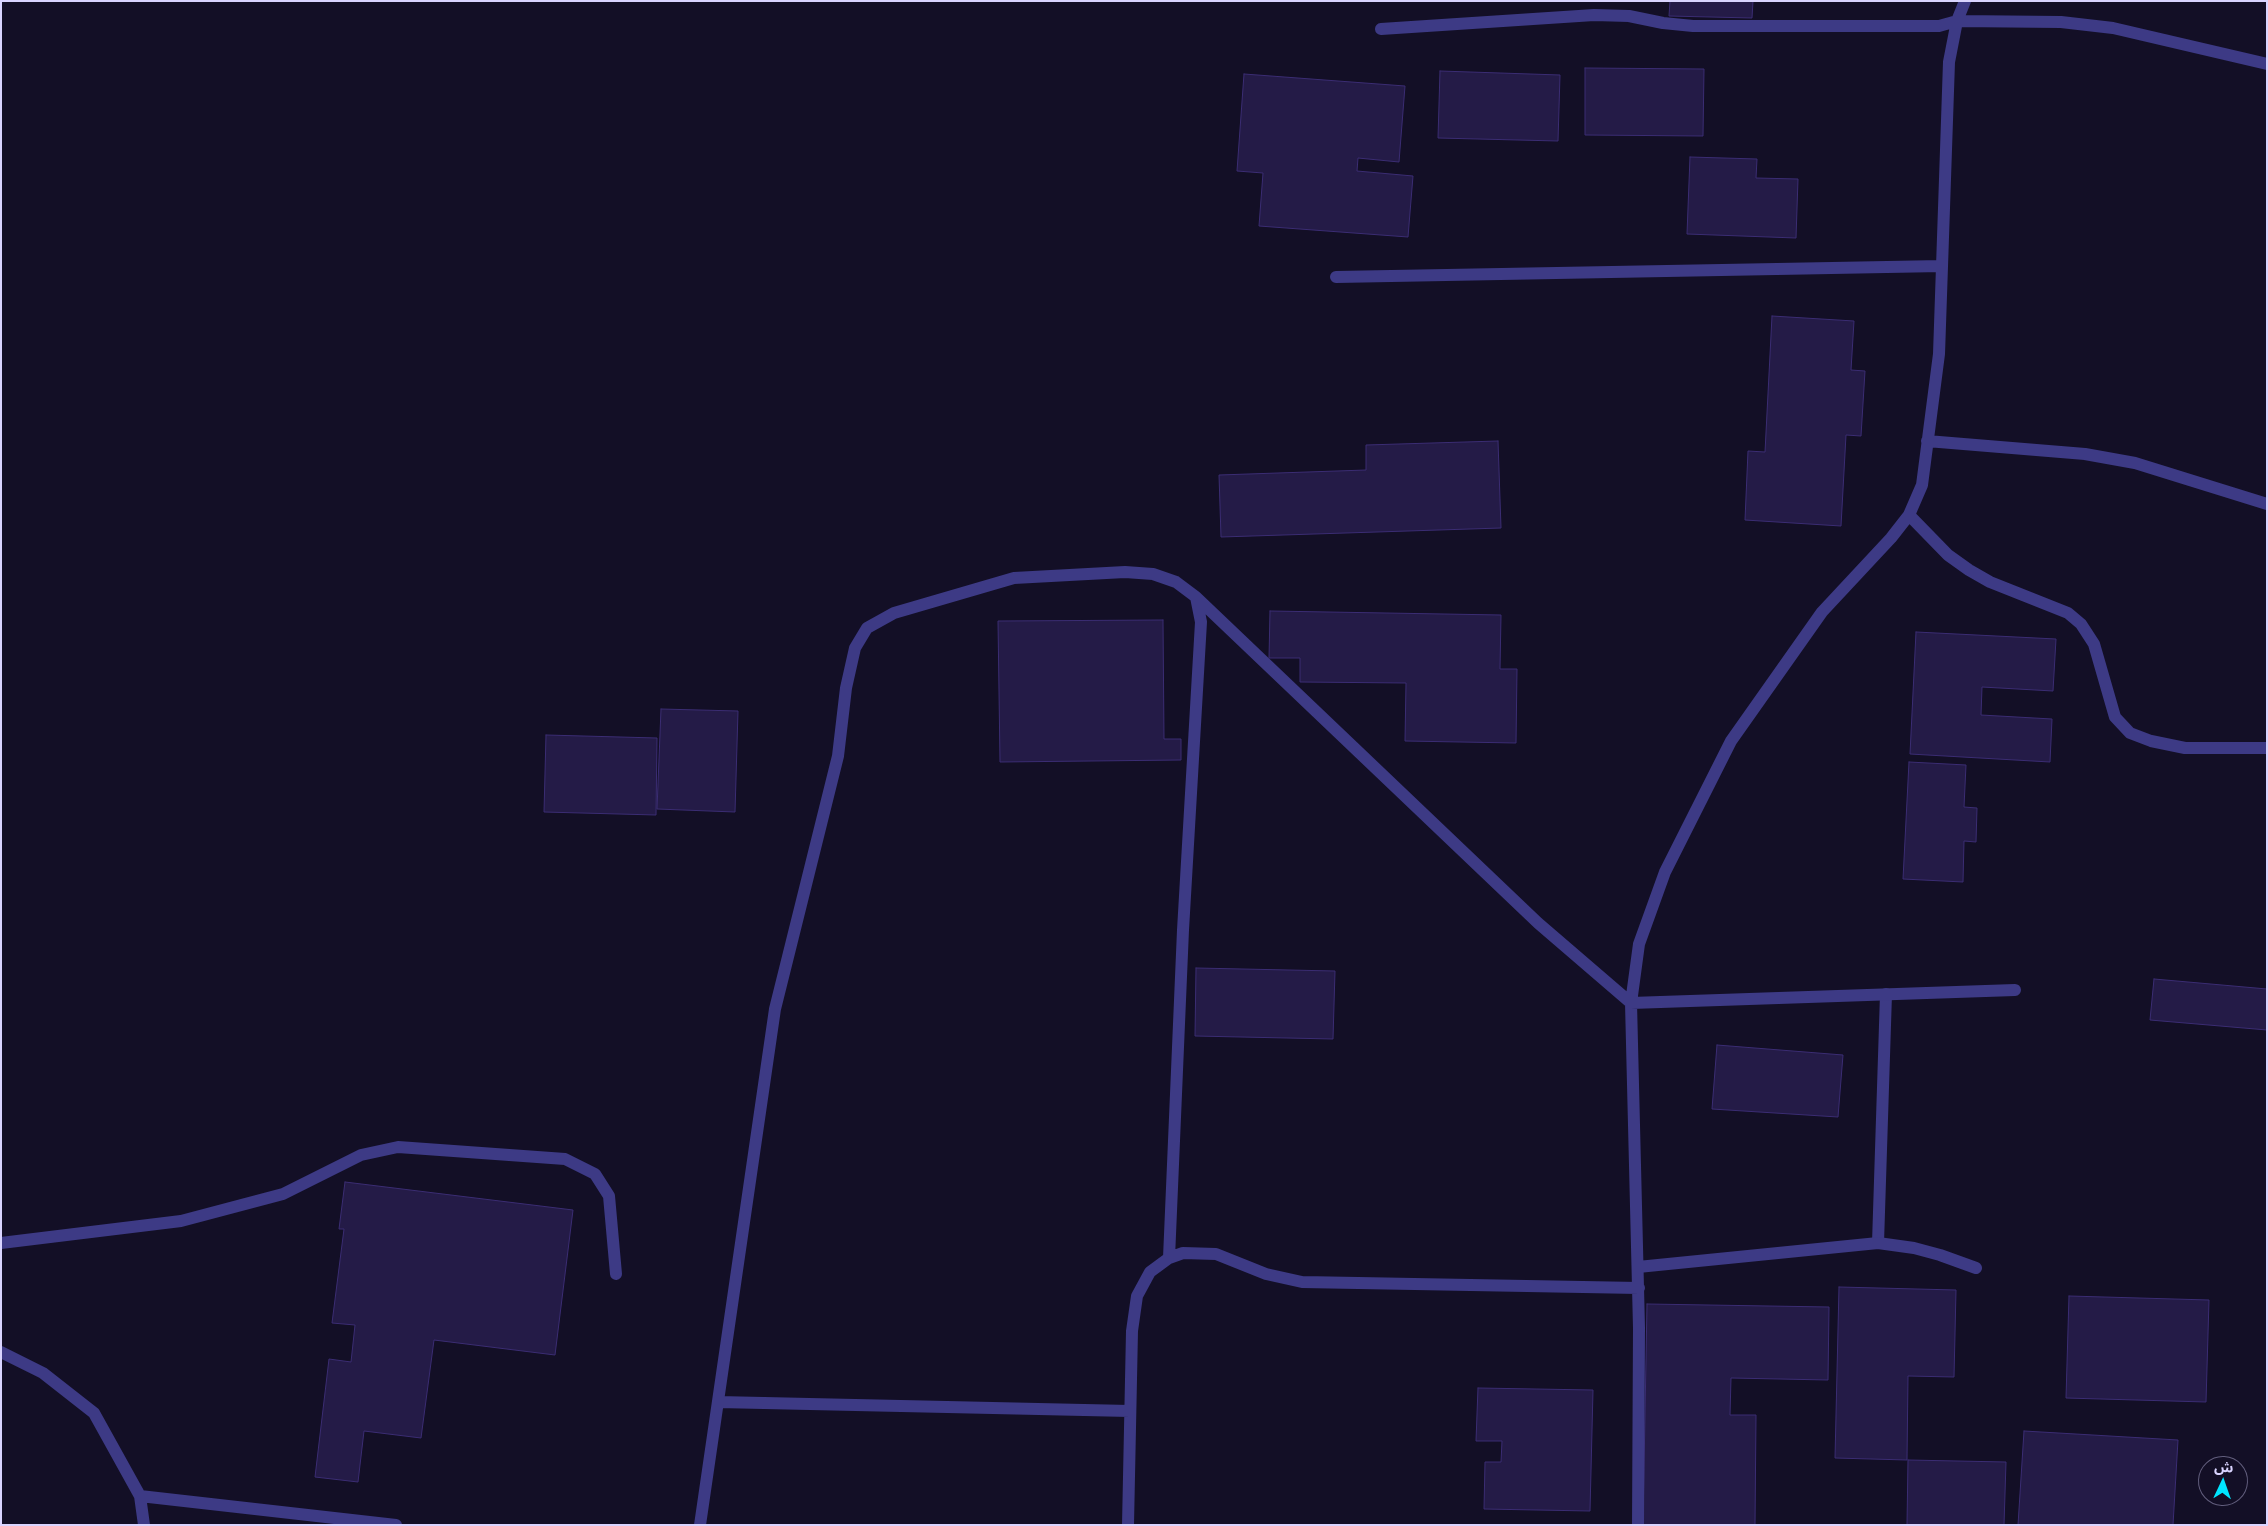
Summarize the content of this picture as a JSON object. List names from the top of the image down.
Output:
{
  "north": "top"
}
